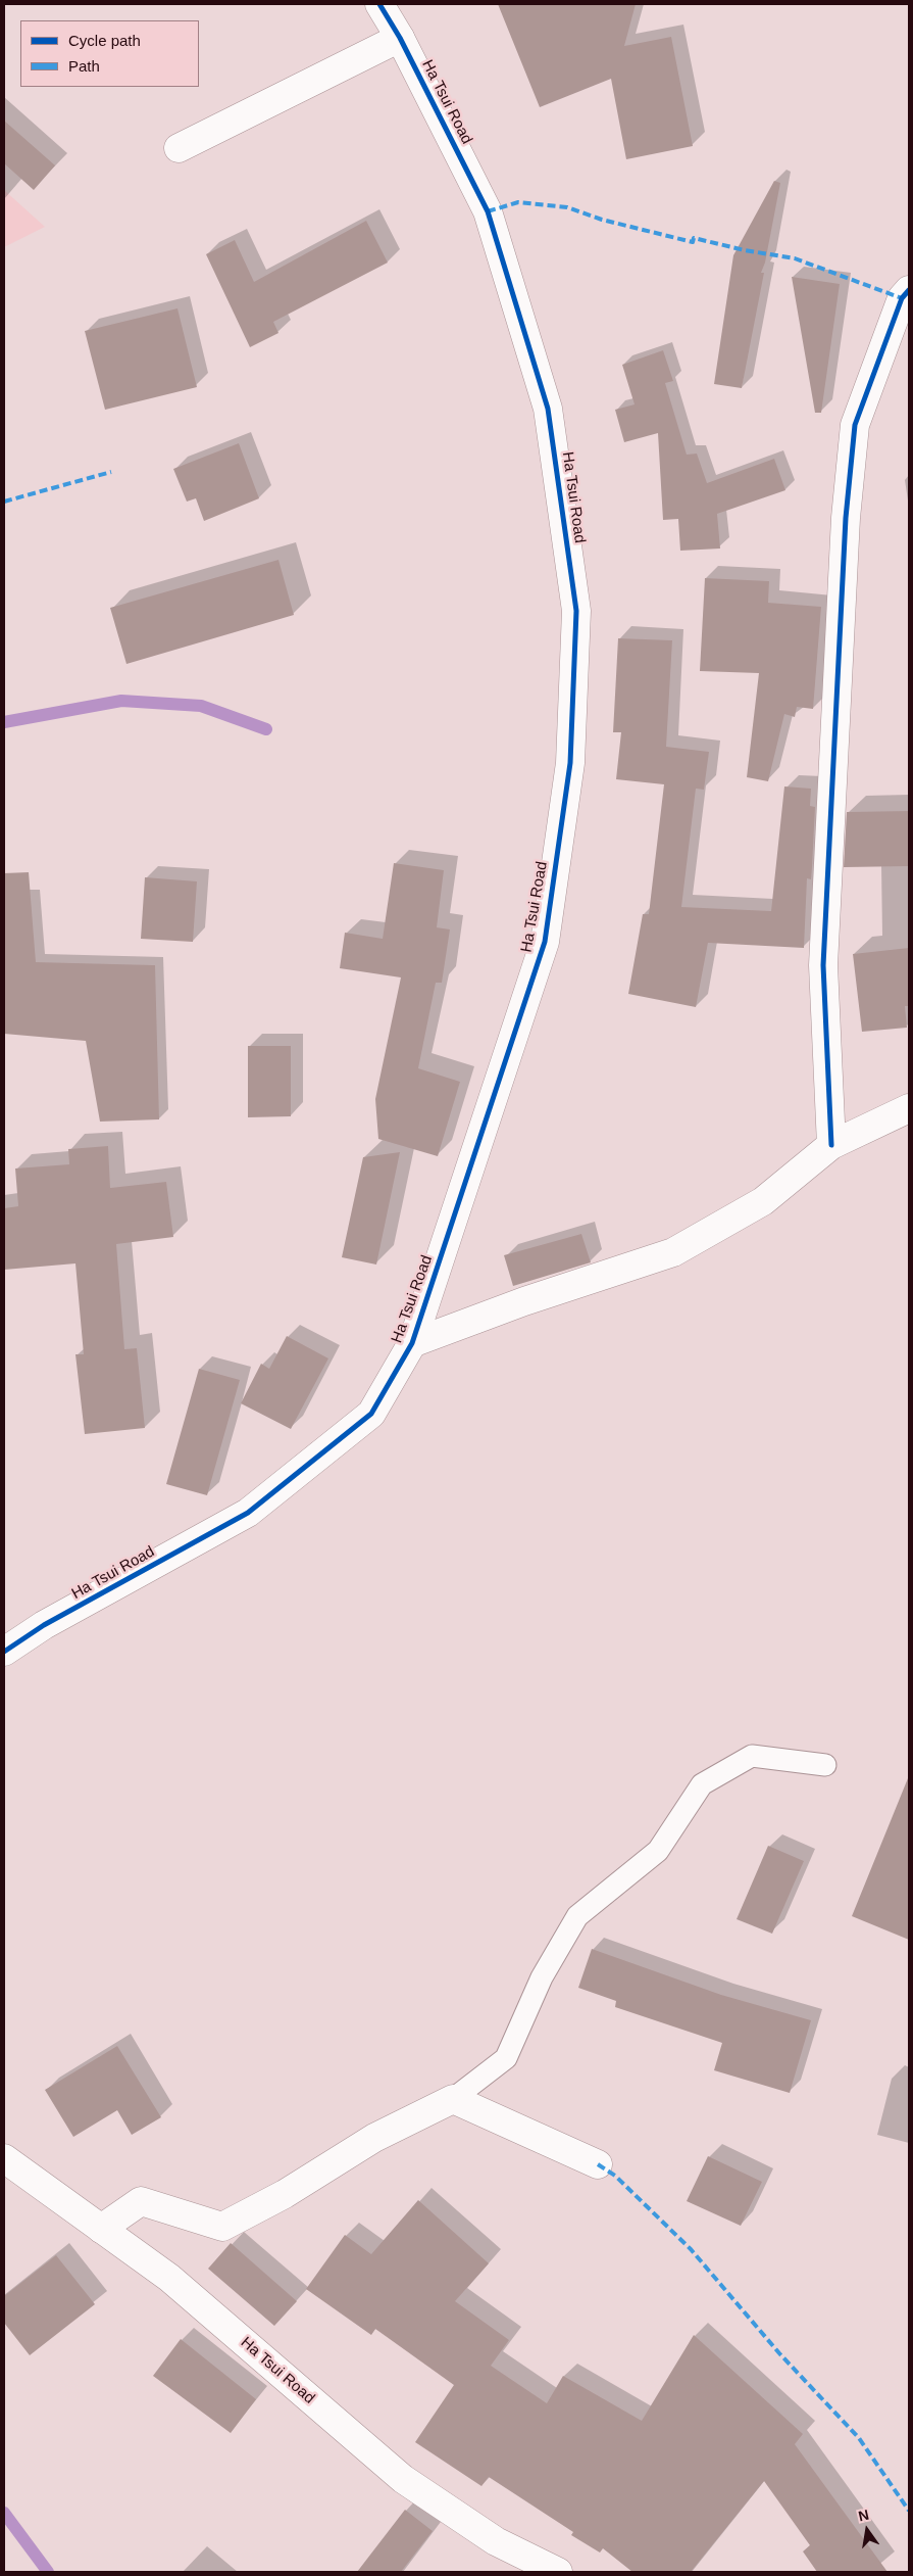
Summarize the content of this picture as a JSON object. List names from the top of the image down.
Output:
{
  "streets": {
    "street": ["Ha Tsui Road"]
  },
  "legend": ["Cycle path", "Path"],
  "north": "top"
}
